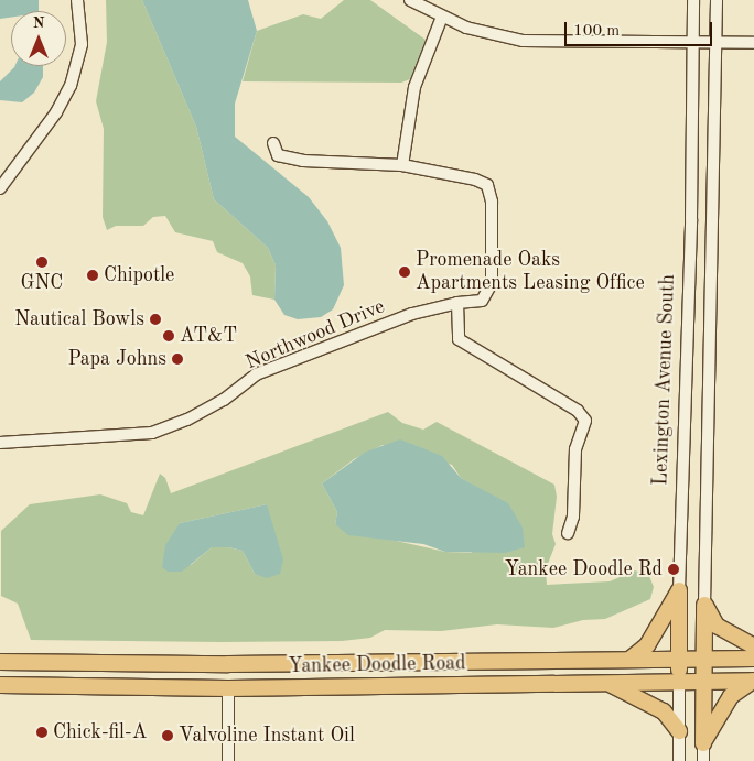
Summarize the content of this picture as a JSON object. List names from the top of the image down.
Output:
{
  "streets": {
    "main road": ["Lexington Avenue South", "Yankee Doodle Road"],
    "street": ["Northwood Drive"]
  },
  "crossings": [
    ["Lexington Avenue South", "Yankee Doodle Road"]
  ],
  "places": [
    "GNC",
    "Promenade Oaks Apartments Leasing Office",
    "Chipotle",
    "Nautical Bowls",
    "AT&T",
    "Papa Johns",
    "Yankee Doodle Rd",
    "Chick-fil-A",
    "Valvoline Instant Oil"
  ],
  "scale_bar": "100 m",
  "north": "top"
}
